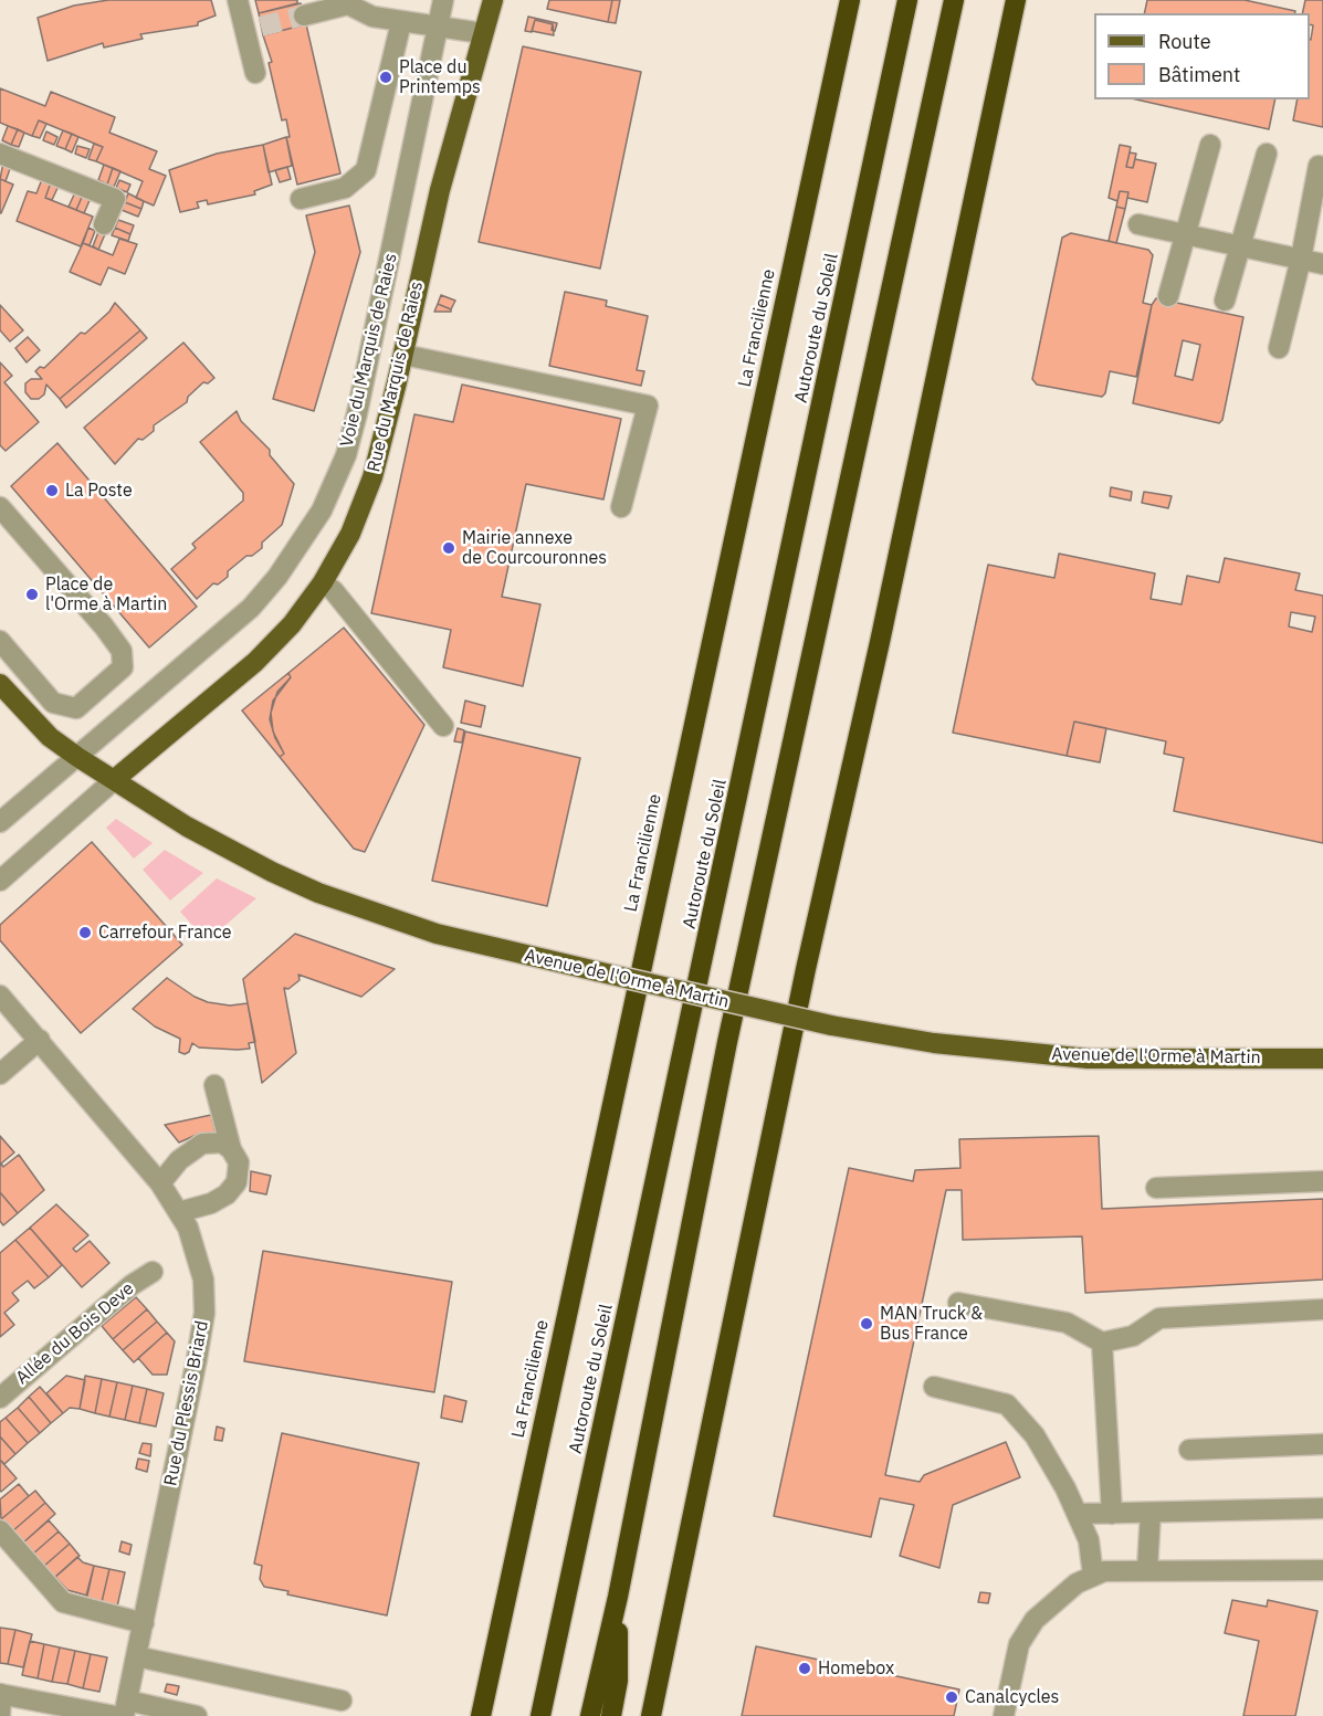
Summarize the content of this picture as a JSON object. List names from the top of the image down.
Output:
{
  "streets": {
    "highway": ["La Francilienne", "Autoroute du Soleil"],
    "main road": ["Rue du Marquis de Raies", "Avenue de l'Orme à Martin"],
    "street": ["Voie du Marquis de Raies", "Allée du Bois Deve", "Rue du Plessis Briard"]
  },
  "crossings": [
    ["Voie du Marquis de Raies", "Avenue de l'Orme à Martin"],
    ["Rue du Marquis de Raies", "Avenue de l'Orme à Martin"]
  ],
  "places": [
    "Place du Printemps",
    "La Poste",
    "Mairie annexe de Courcouronnes",
    "Place de l'Orme à Martin",
    "Carrefour France",
    "MAN Truck & Bus France",
    "Homebox",
    "Canalcycles"
  ],
  "legend": ["Route", "Bâtiment"]
}
